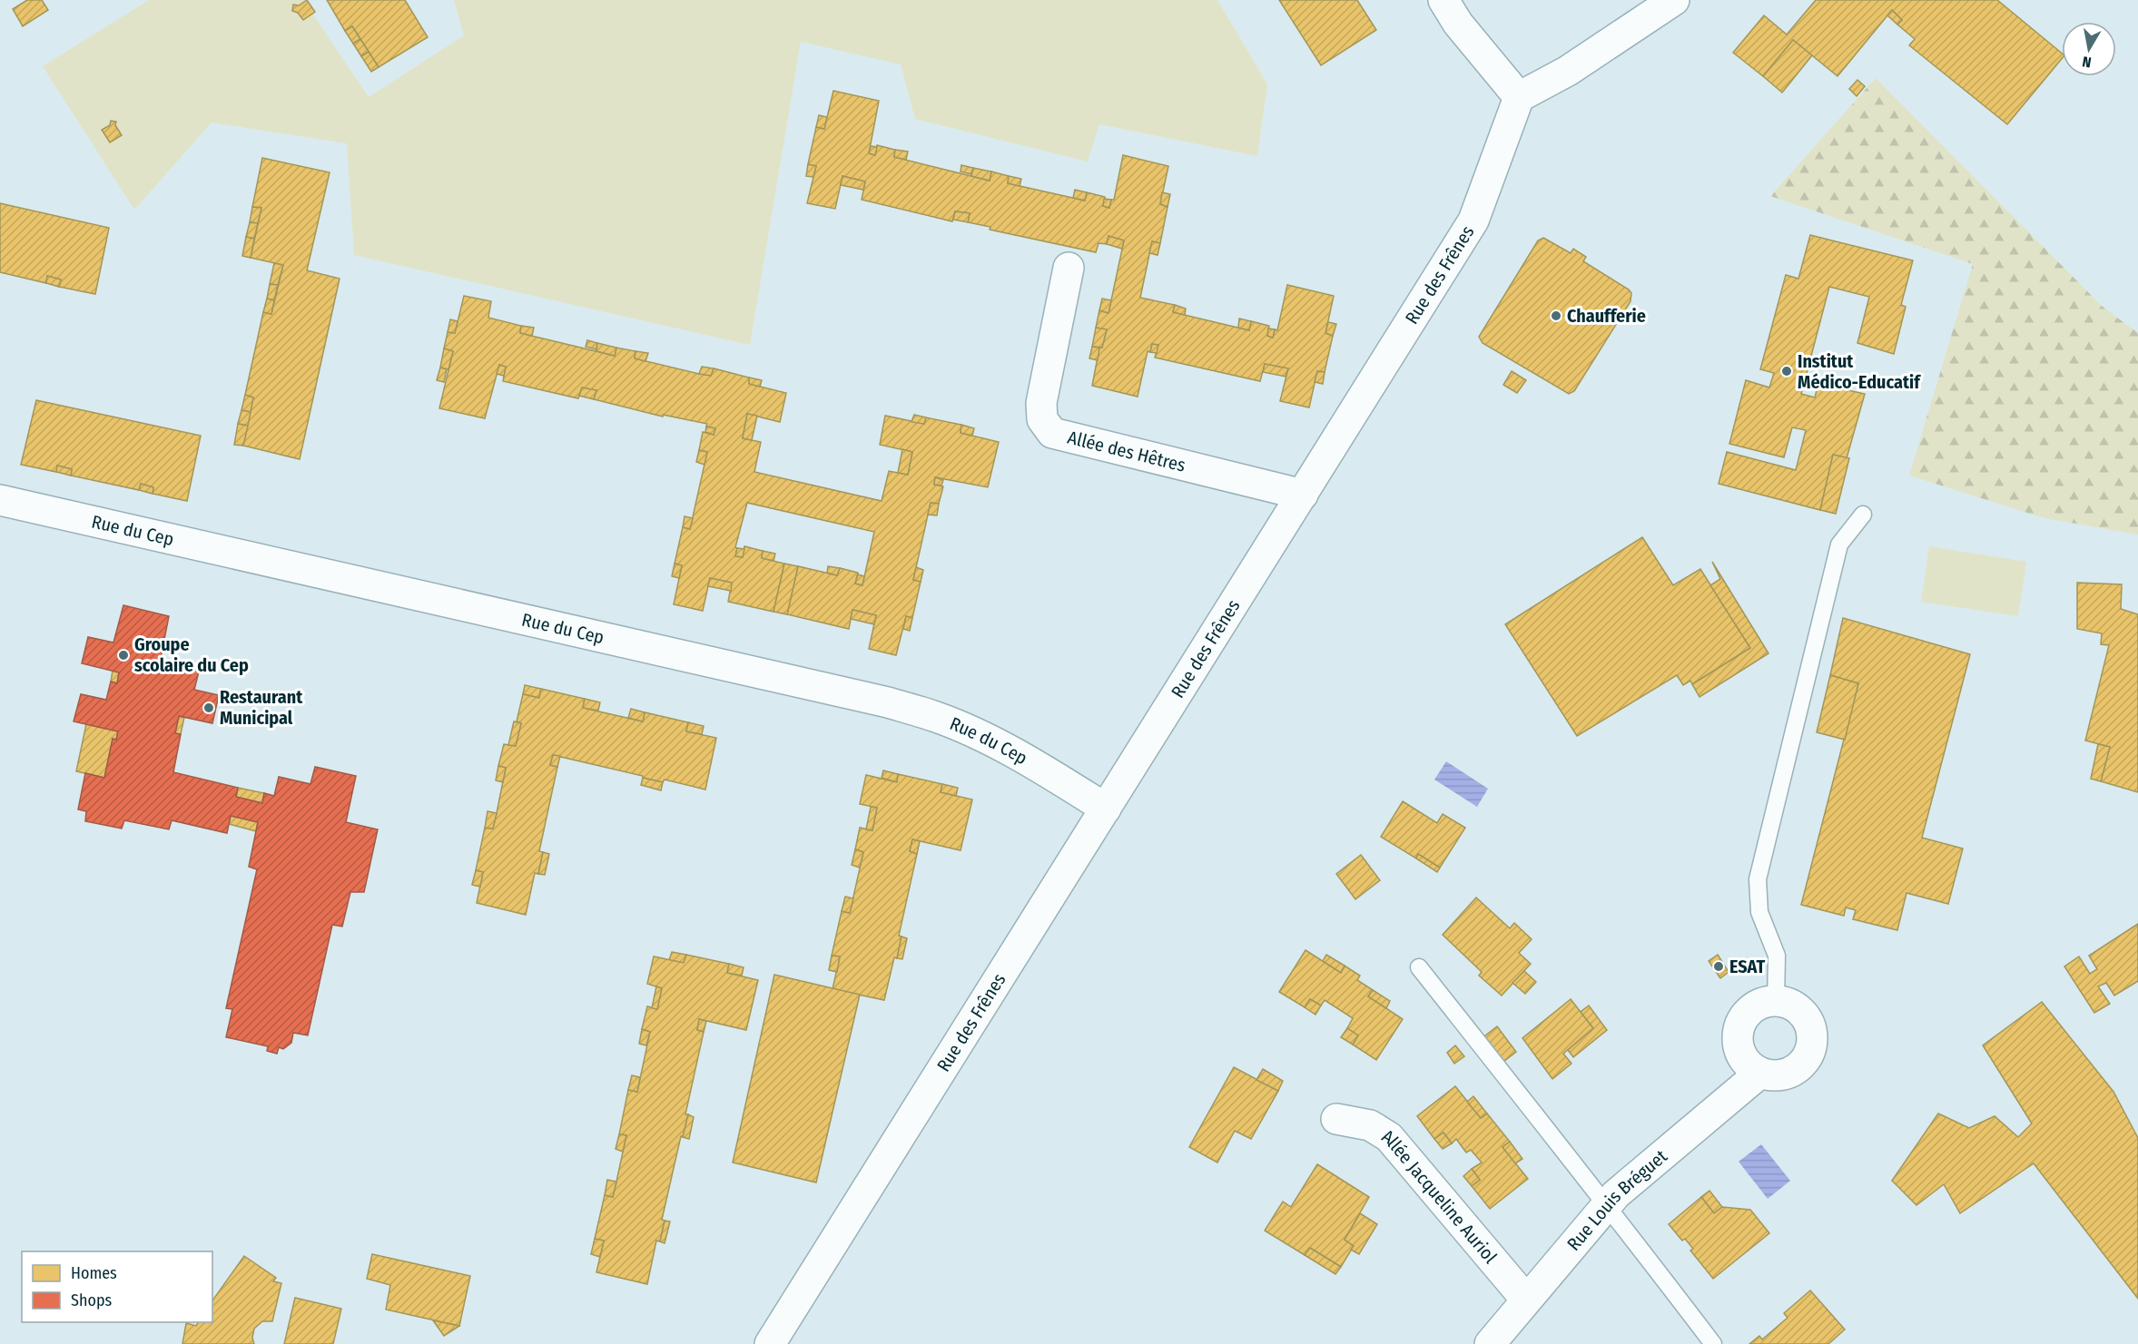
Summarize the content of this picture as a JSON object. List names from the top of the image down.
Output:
{
  "streets": {
    "street": [
      "Rue des Frênes",
      "Allée des Hêtres",
      "Rue du Cep",
      "Allée Jacqueline Auriol",
      "Rue Louis Bréguet"
    ]
  },
  "crossings": [
    ["Rue des Frênes", "Allée des Hêtres"],
    ["Rue des Frênes", "Rue du Cep"],
    ["Allée Jacqueline Auriol", "Rue Louis Bréguet"]
  ],
  "places": [
    "Chaufferie",
    "Institut Médico-Educatif",
    "Groupe scolaire du Cep",
    "Restaurant Municipal",
    "ESAT"
  ],
  "legend": ["Homes", "Shops"],
  "north": "bottom"
}
